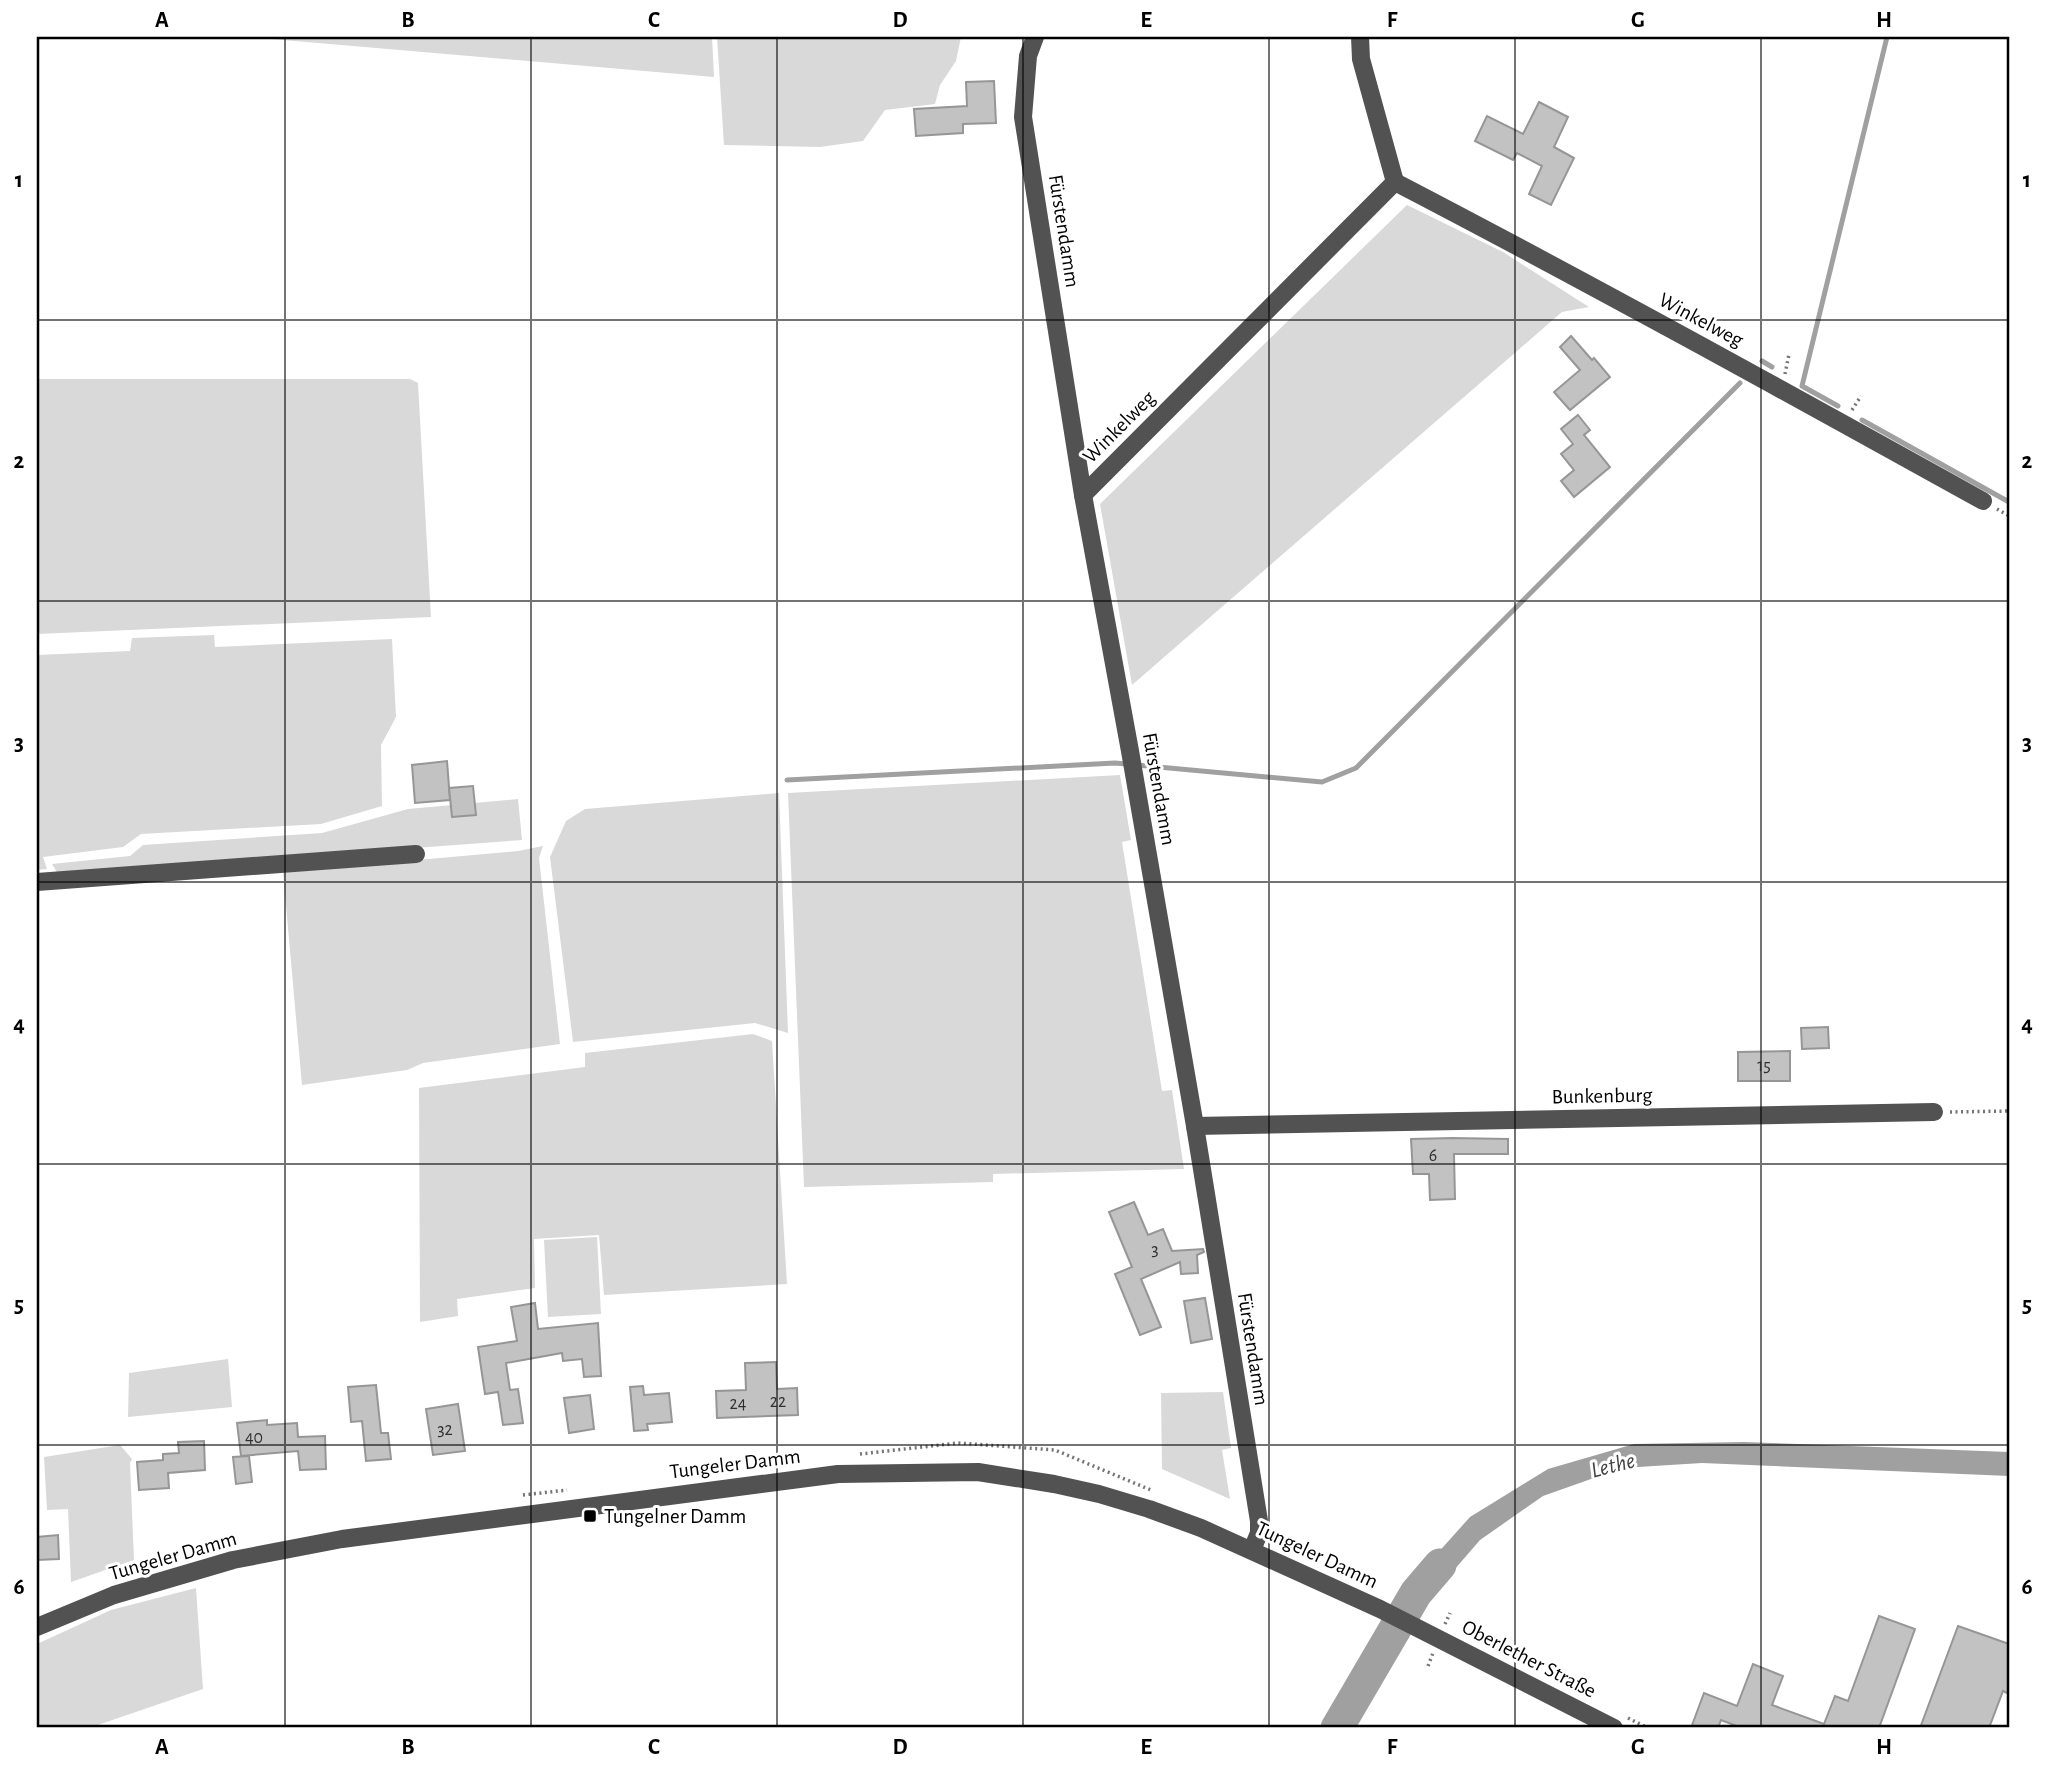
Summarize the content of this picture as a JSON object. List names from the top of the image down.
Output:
{
  "streets": {
    "street": [
      "Fürstendamm",
      "Winkelweg",
      "Bunkenburg",
      "Tungeler Damm",
      "Oberlether Straße"
    ]
  },
  "crossings": [
    ["Fürstendamm", "Winkelweg"],
    ["Fürstendamm", "Bunkenburg"],
    ["Fürstendamm", "Tungeler Damm"],
    ["Tungeler Damm", "Oberlether Straße"]
  ],
  "water": ["Lethe"],
  "places": {
    "transit": ["Tungelner Damm"]
  },
  "house_numbers": [
    "15",
    "6",
    "3",
    "22",
    "24",
    "32",
    "40"
  ],
  "grid": {
    "columns": [
      "A",
      "B",
      "C",
      "D",
      "E",
      "F",
      "G",
      "H"
    ],
    "rows": [
      "1",
      "2",
      "3",
      "4",
      "5",
      "6"
    ]
  }
}
